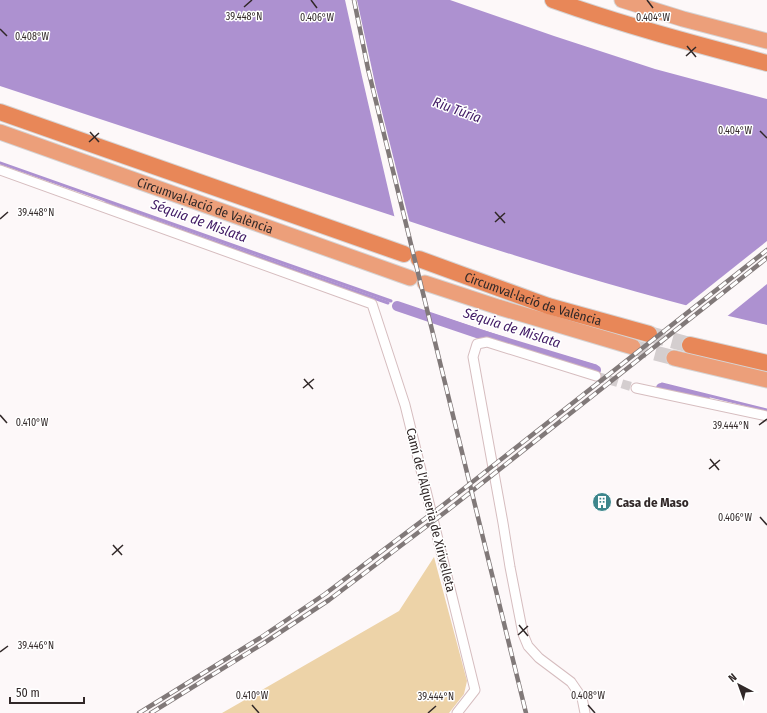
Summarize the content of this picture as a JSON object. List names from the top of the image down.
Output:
{
  "streets": {
    "highway": ["Circumval·lació de València"],
    "street": ["Camí de l'Alqueria de Xirivelleta"]
  },
  "water": ["Riu Túria", "Séquia de Mislata"],
  "places": {
    "building": ["Casa de Maso"]
  },
  "scale_bar": "50 m",
  "north": "top left",
  "coordinates": [
    "39.448°N",
    "0.406°W",
    "0.404°W",
    "0.408°W",
    "0.410°W",
    "39.444°N",
    "39.446°N"
  ]
}
